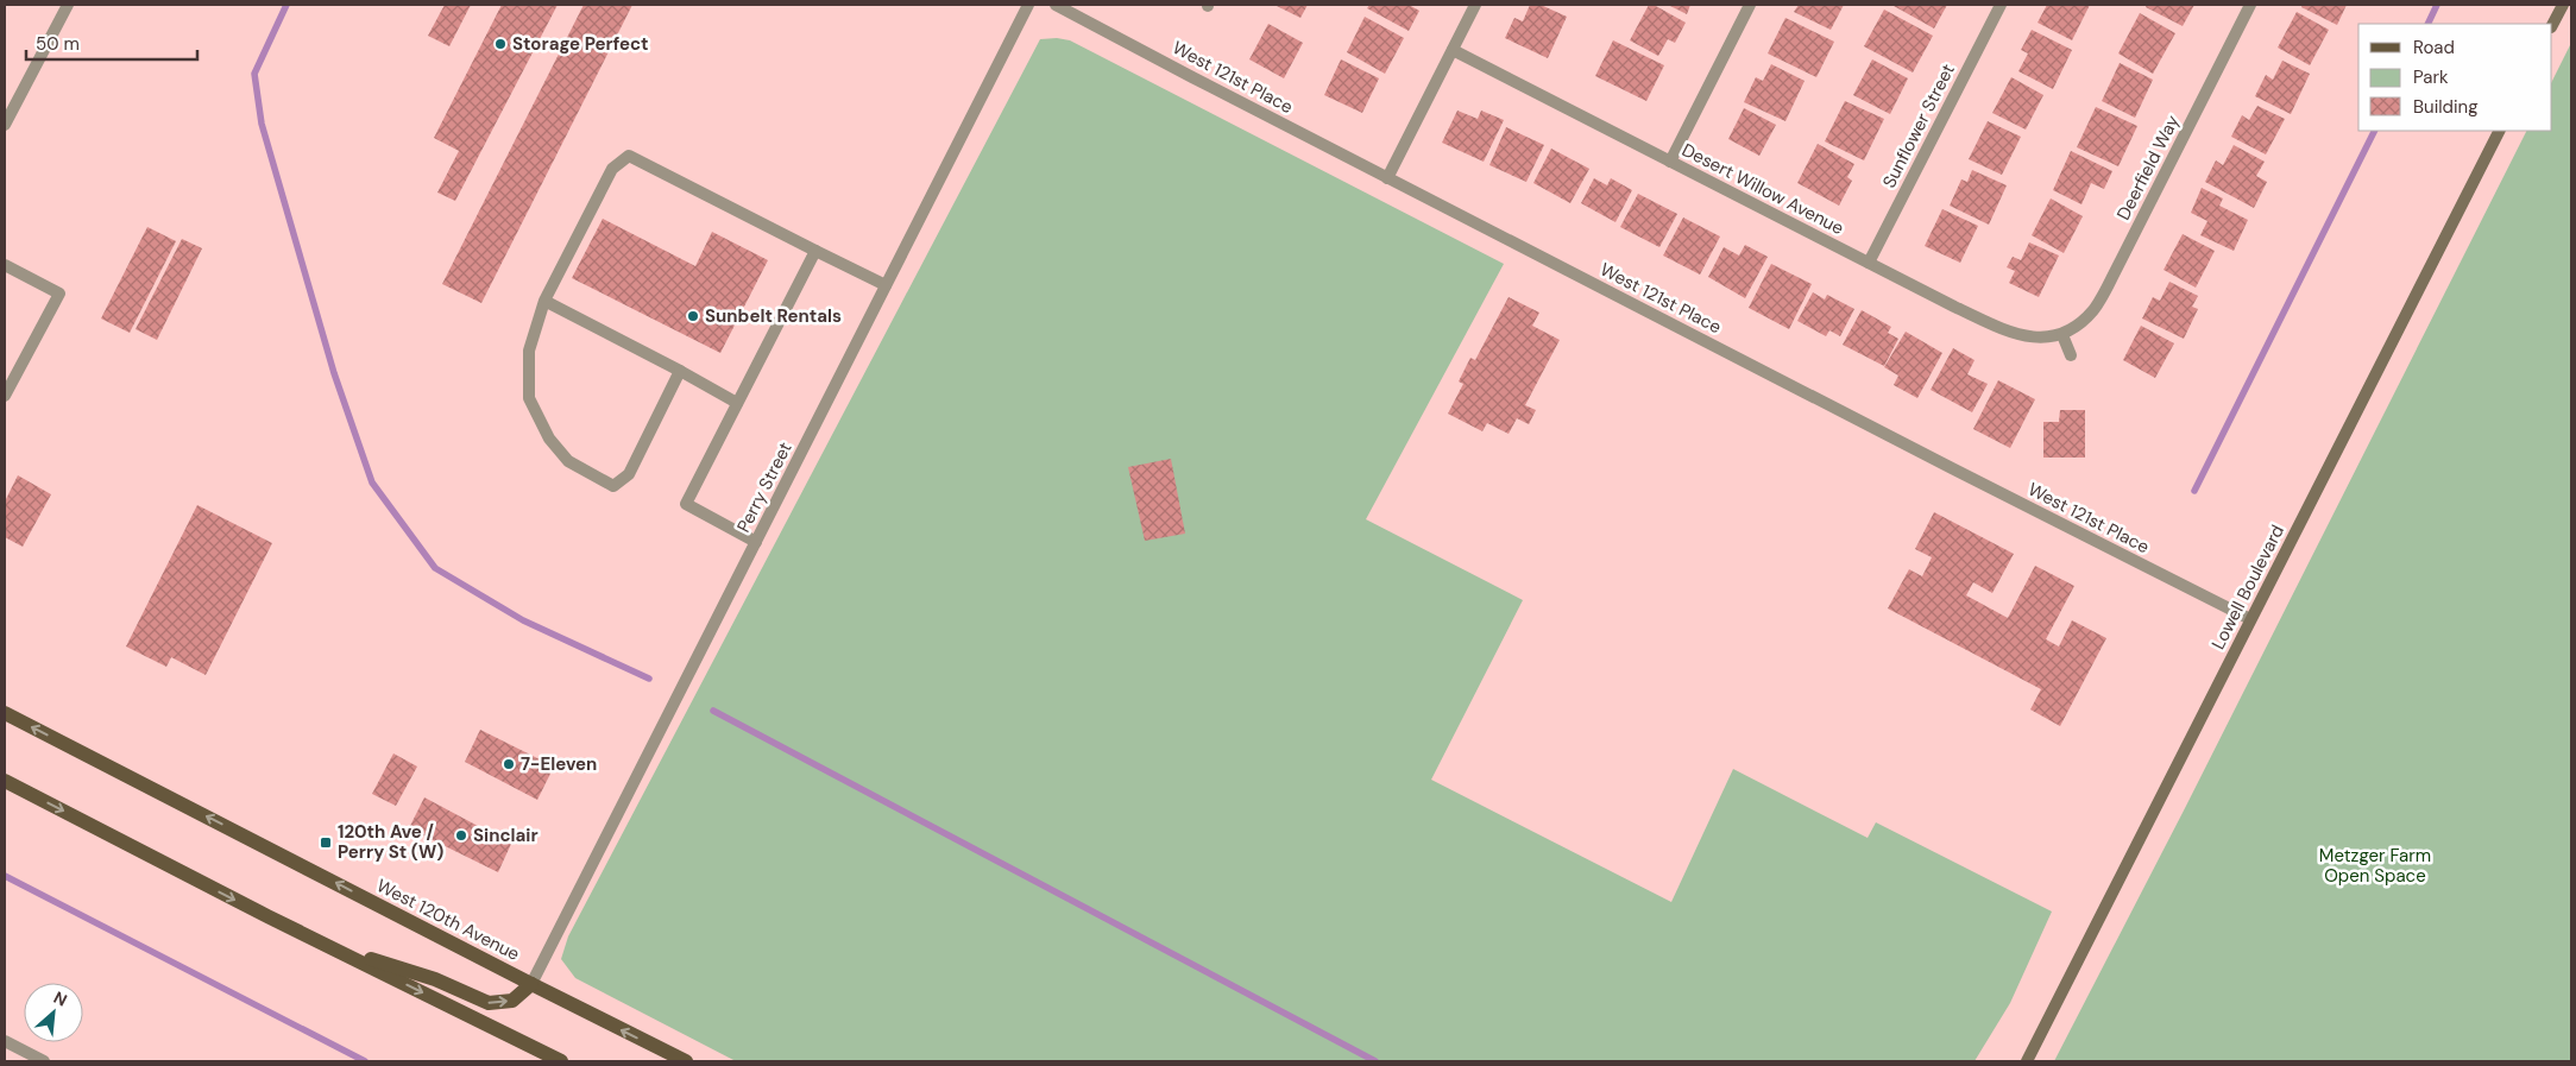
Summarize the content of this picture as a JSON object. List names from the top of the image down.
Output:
{
  "streets": {
    "main road": ["Lowell Boulevard", "West 120th Avenue"],
    "street": [
      "West 121st Place",
      "Sunflower Street",
      "Deerfield Way",
      "Desert Willow Avenue",
      "Perry Street"
    ]
  },
  "crossings": [
    ["West 121st Place", "Lowell Boulevard"],
    ["Sunflower Street", "Desert Willow Avenue"],
    ["Deerfield Way", "Desert Willow Avenue"],
    ["Perry Street", "West 120th Avenue"]
  ],
  "parks": ["Metzger Farm Open Space"],
  "places": {
    "other": [
      "Storage Perfect",
      "Sunbelt Rentals",
      "7-Eleven",
      "Sinclair"
    ],
    "transit": ["120th Ave / Perry St (W)"]
  },
  "legend": ["Road", "Park", "Building"],
  "scale_bar": "50 m",
  "north": "top right"
}
